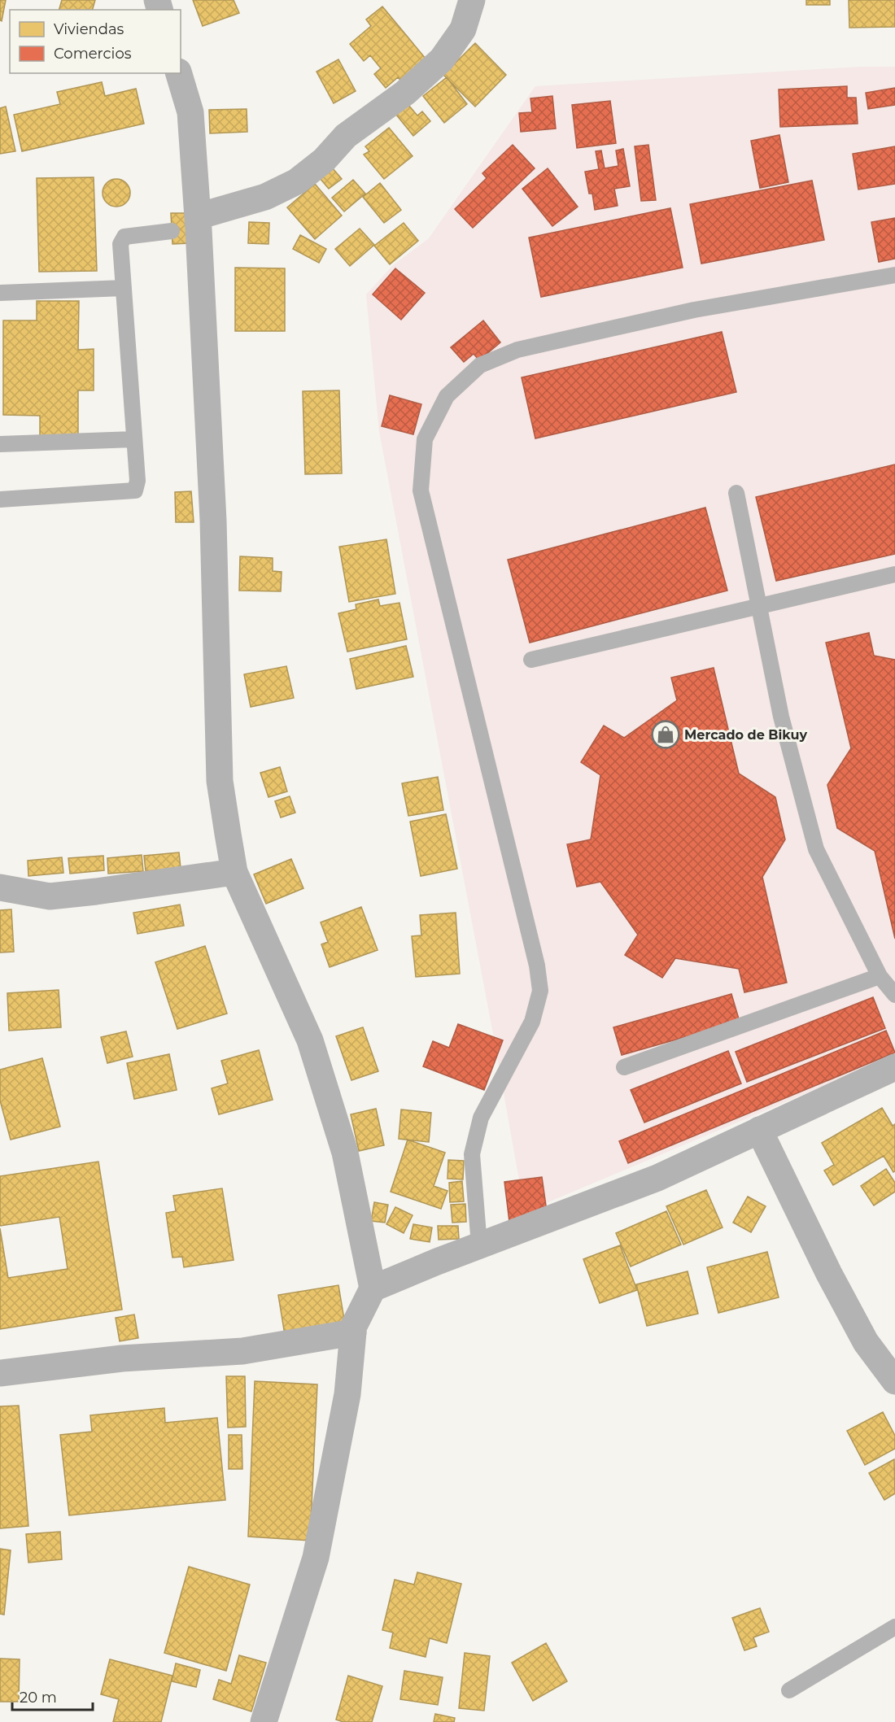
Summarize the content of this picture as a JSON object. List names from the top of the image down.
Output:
{
  "places": {
    "shop": ["Mercado de Bikuy"]
  },
  "legend": ["Viviendas", "Comercios"],
  "scale_bar": "20 m"
}
